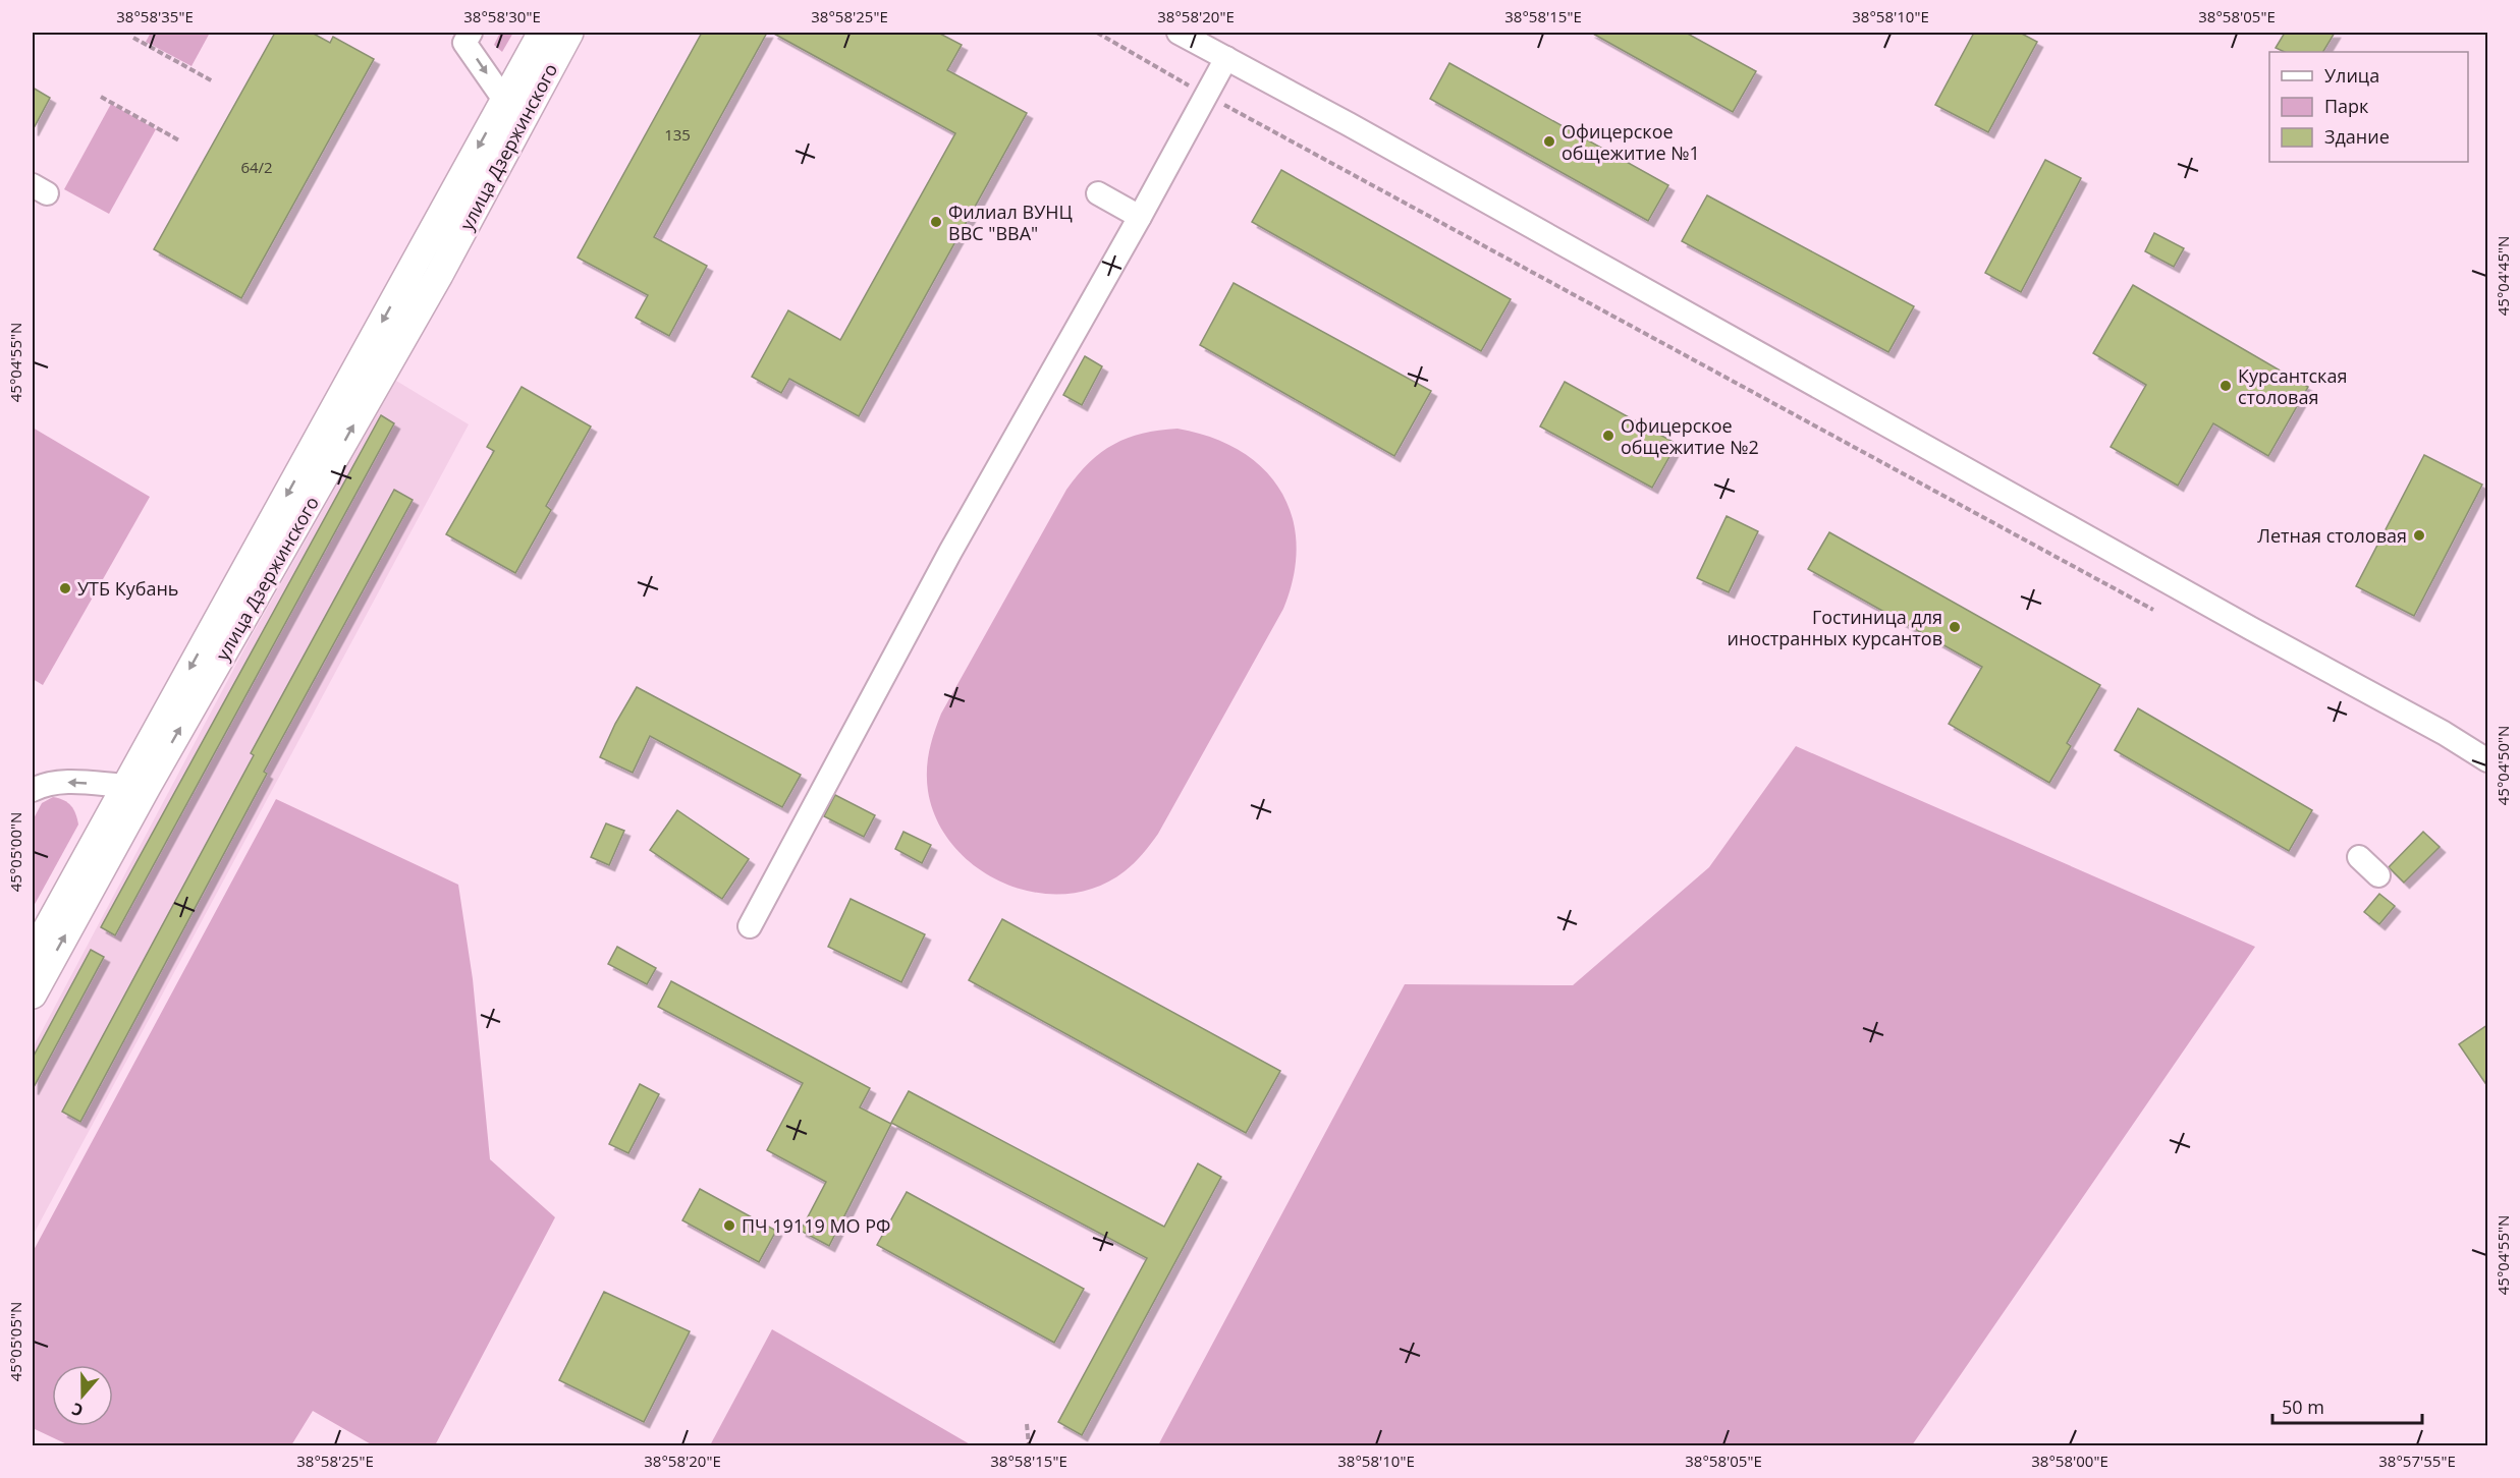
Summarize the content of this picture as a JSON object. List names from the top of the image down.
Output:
{
  "streets": {
    "main road": ["улица Дзержинского"]
  },
  "places": [
    "Офицерское общежитие №1",
    "Филиал ВУНЦ ВВС \"ВВА\"",
    "Курсантская столовая",
    "Офицерское общежитие №2",
    "Летная столовая",
    "УТБ Кубань",
    "Гостиница для иностранных курсантов",
    "ПЧ 19119 МО РФ"
  ],
  "house_numbers": ["135", "64/2"],
  "legend": ["Улица", "Парк", "Здание"],
  "scale_bar": "50 m",
  "north": "bottom",
  "coordinates": [
    "38°58'35\"E",
    "38°58'30\"E",
    "38°58'25\"E",
    "38°58'20\"E",
    "38°58'15\"E",
    "38°58'10\"E",
    "38°58'05\"E",
    "45°04'45\"N",
    "45°04'55\"N",
    "45°04'50\"N",
    "45°05'00\"N",
    "45°05'05\"N",
    "38°58'00\"E",
    "38°57'55\"E"
  ]
}
